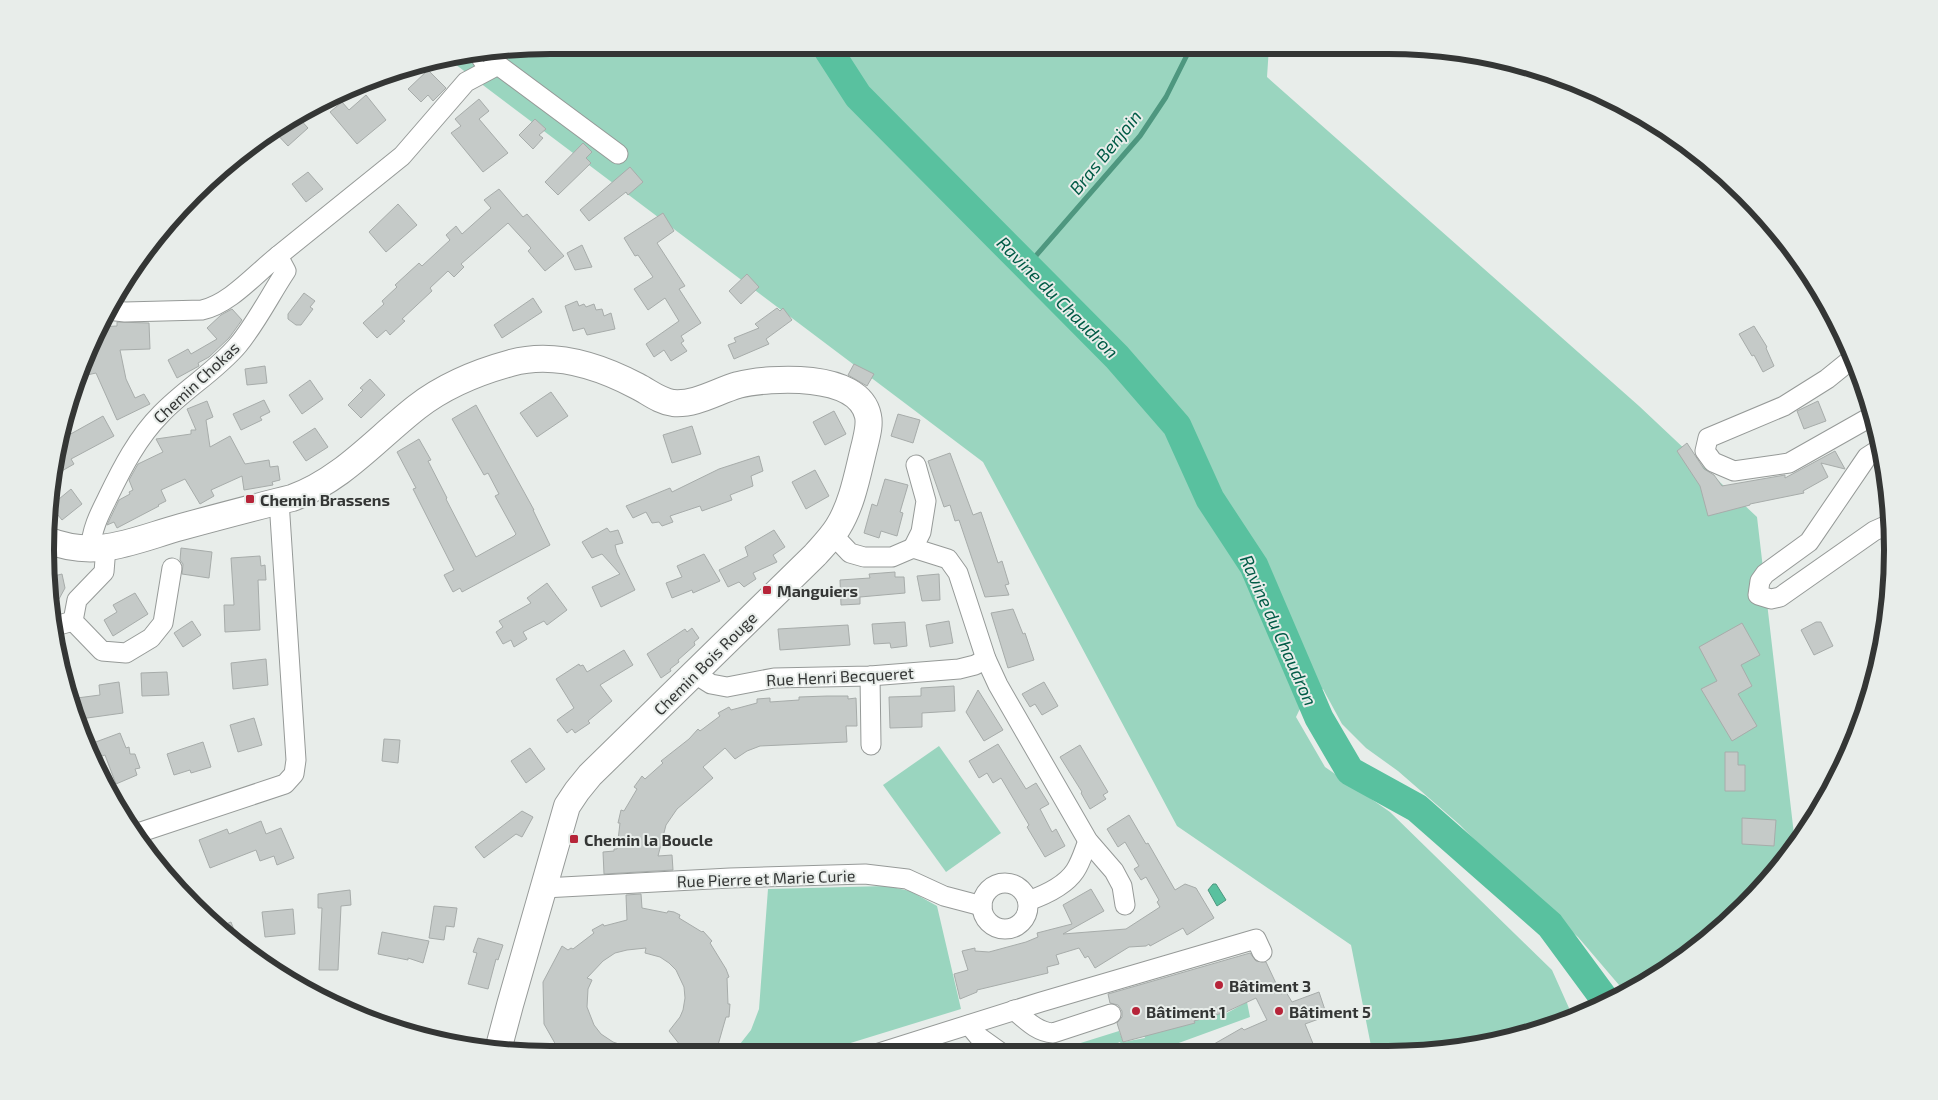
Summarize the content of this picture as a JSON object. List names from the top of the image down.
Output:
{
  "streets": {
    "street": [
      "Chemin Chokas",
      "Chemin Bois Rouge",
      "Rue Henri Becqueret",
      "Rue Pierre et Marie Curie"
    ]
  },
  "crossings": [
    ["Chemin Chokas", "Chemin Bois Rouge"],
    ["Chemin Bois Rouge", "Rue Henri Becqueret"],
    ["Chemin Bois Rouge", "Rue Pierre et Marie Curie"]
  ],
  "water": ["Bras Benjoin", "Ravine du Chaudron"],
  "places": {
    "transit": ["Chemin Brassens", "Manguiers", "Chemin la Boucle"],
    "other": ["Bâtiment 3", "Bâtiment 1", "Bâtiment 5"]
  }
}
